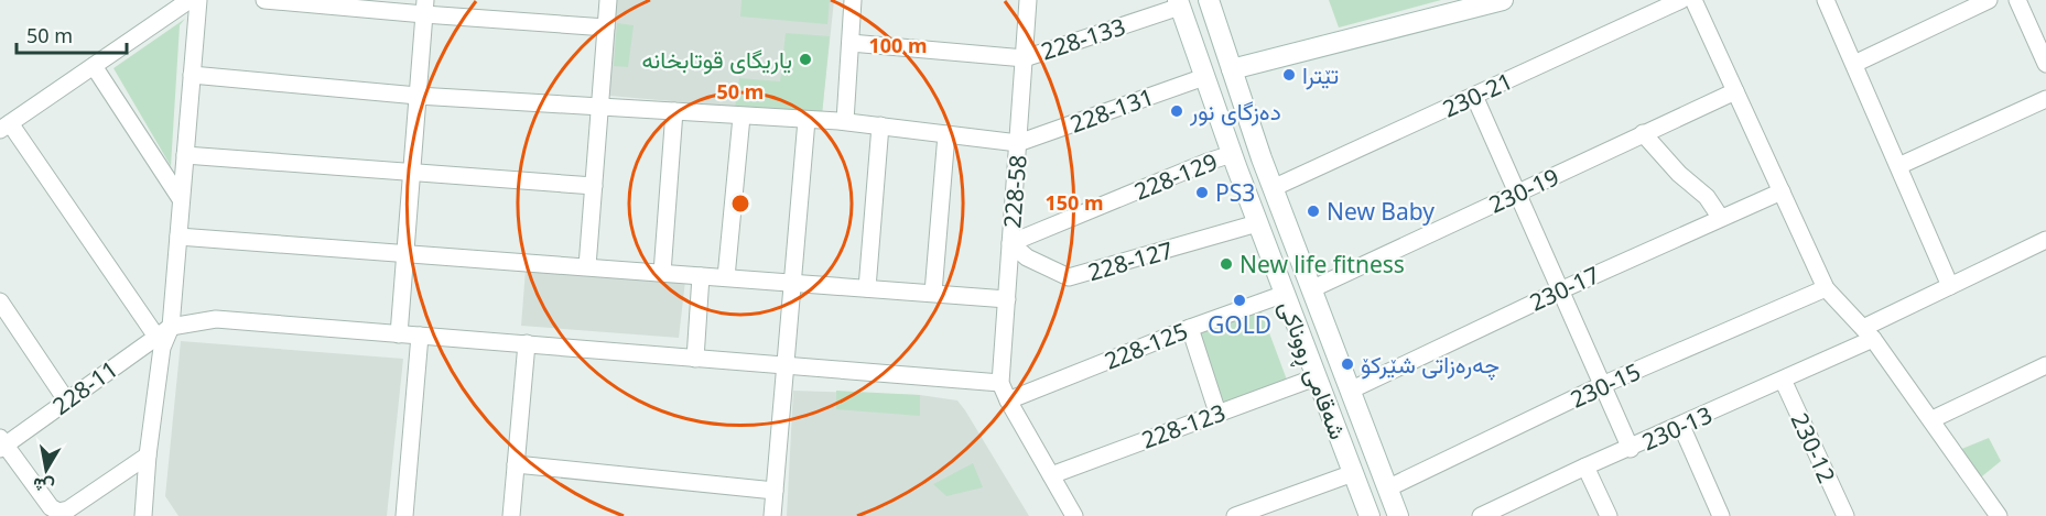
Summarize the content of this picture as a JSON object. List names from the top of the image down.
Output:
{
  "streets": {
    "main road": ["شەقامی ڕووناکی"],
    "street": [
      "228-133",
      "230-21",
      "228-131",
      "228-129",
      "230-19",
      "228-58",
      "228-127",
      "230-17",
      "228-125",
      "230-15",
      "228-11",
      "228-123",
      "230-13",
      "230-12"
    ]
  },
  "crossings": [
    ["228-133", "228-58"],
    ["228-133", "شەقامی ڕووناکی"],
    ["230-21", "شەقامی ڕووناکی"],
    ["228-131", "228-58"],
    ["228-131", "شەقامی ڕووناکی"],
    ["228-129", "228-58"],
    ["228-129", "228-127"],
    ["228-129", "شەقامی ڕووناکی"],
    ["230-19", "شەقامی ڕووناکی"],
    ["228-58", "228-127"],
    ["228-127", "شەقامی ڕووناکی"],
    ["230-17", "شەقامی ڕووناکی"],
    ["228-125", "شەقامی ڕووناکی"],
    ["شەقامی ڕووناکی", "230-15"],
    ["شەقامی ڕووناکی", "228-123"],
    ["230-13", "230-12"]
  ],
  "places": [
    "یاریگای قوتابخانە",
    "تێترا",
    "دەزگای نور",
    "PS3",
    "New Baby",
    "New life fitness",
    "GOLD",
    "چەرەزاتی شێرکۆ"
  ],
  "scale_bar": "50 m",
  "north": "bottom",
  "rings": ["100 m", "50 m", "150 m"]
}
